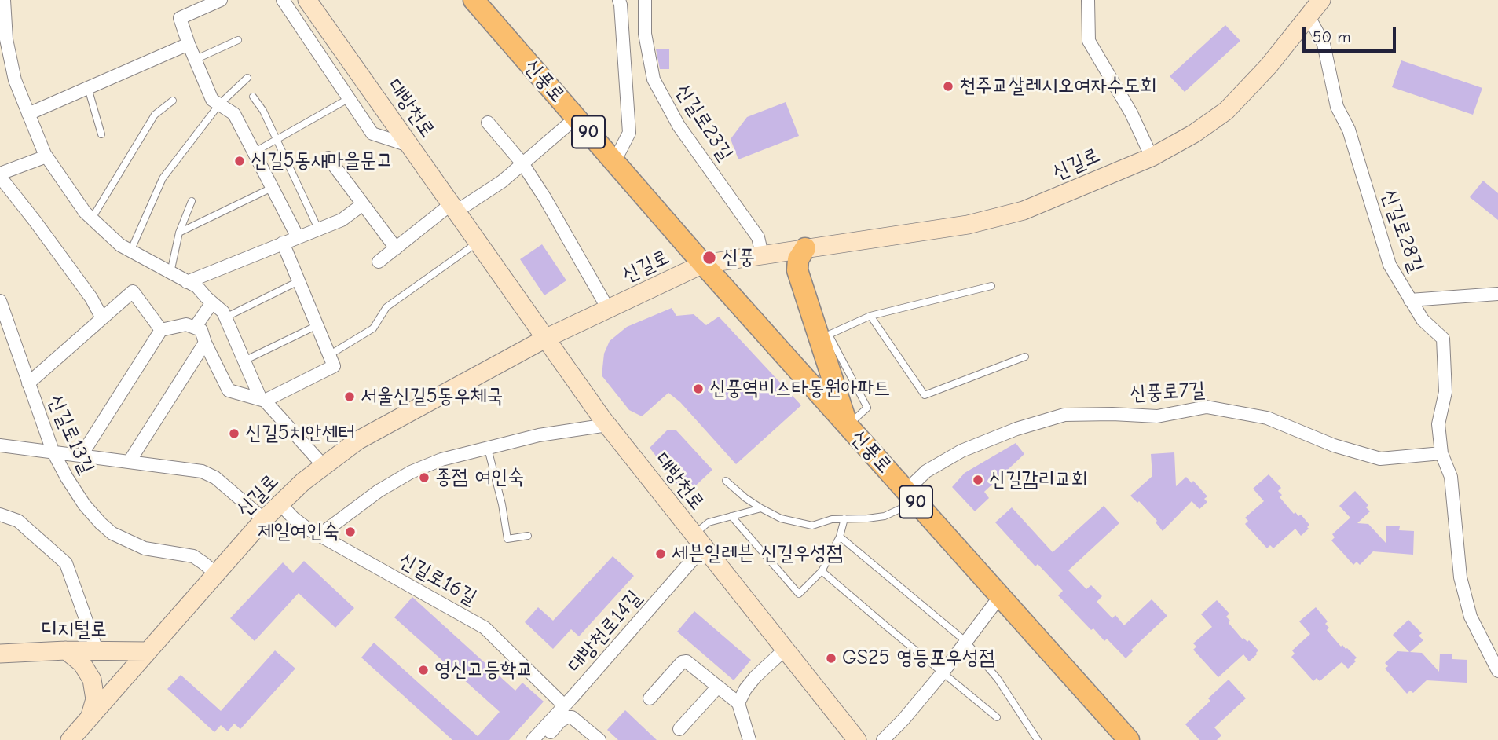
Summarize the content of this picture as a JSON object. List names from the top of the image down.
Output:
{
  "streets": {
    "main road": [
      "신풍로",
      "대방천로",
      "90",
      "신길로",
      "디지털로"
    ],
    "street": [
      "신길로23길",
      "신길로28길",
      "신풍로7길",
      "신길로13길",
      "신길로16길",
      "대방천로14길"
    ]
  },
  "crossings": [
    ["신풍로", "신길로"],
    ["신풍로", "신풍로7길"],
    ["대방천로", "신길로"],
    ["대방천로", "대방천로14길"],
    ["신길로23길", "신길로"],
    ["신길로", "신길로28길"],
    ["신길로", "신길로13길"],
    ["신길로", "신길로16길"],
    ["신길로", "디지털로"],
    ["신길로28길", "신풍로7길"],
    ["신길로16길", "대방천로14길"]
  ],
  "places": [
    "천주교살레시오여자수도회",
    "신길5동새마을문고",
    "신풍",
    "신풍역비스타동원아파트",
    "서울신길5동우체국",
    "신길5치안센터",
    "종점 여인숙",
    "신길감리교회",
    "제일여인숙",
    "세븐일레븐 신길우성점",
    "GS25 영등포우성점",
    "영신고등학교"
  ],
  "scale_bar": "50 m"
}
